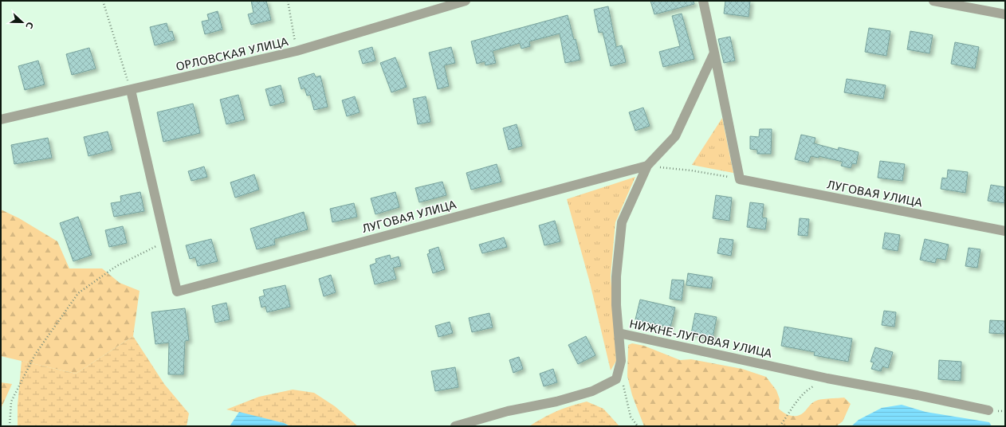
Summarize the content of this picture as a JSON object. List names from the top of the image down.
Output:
{
  "streets": {
    "street": ["ОРЛОВСКАЯ УЛИЦА", "ЛУГОВАЯ УЛИЦА", "НИЖНЕ-ЛУГОВАЯ УЛИЦА"]
  },
  "north": "right"
}
